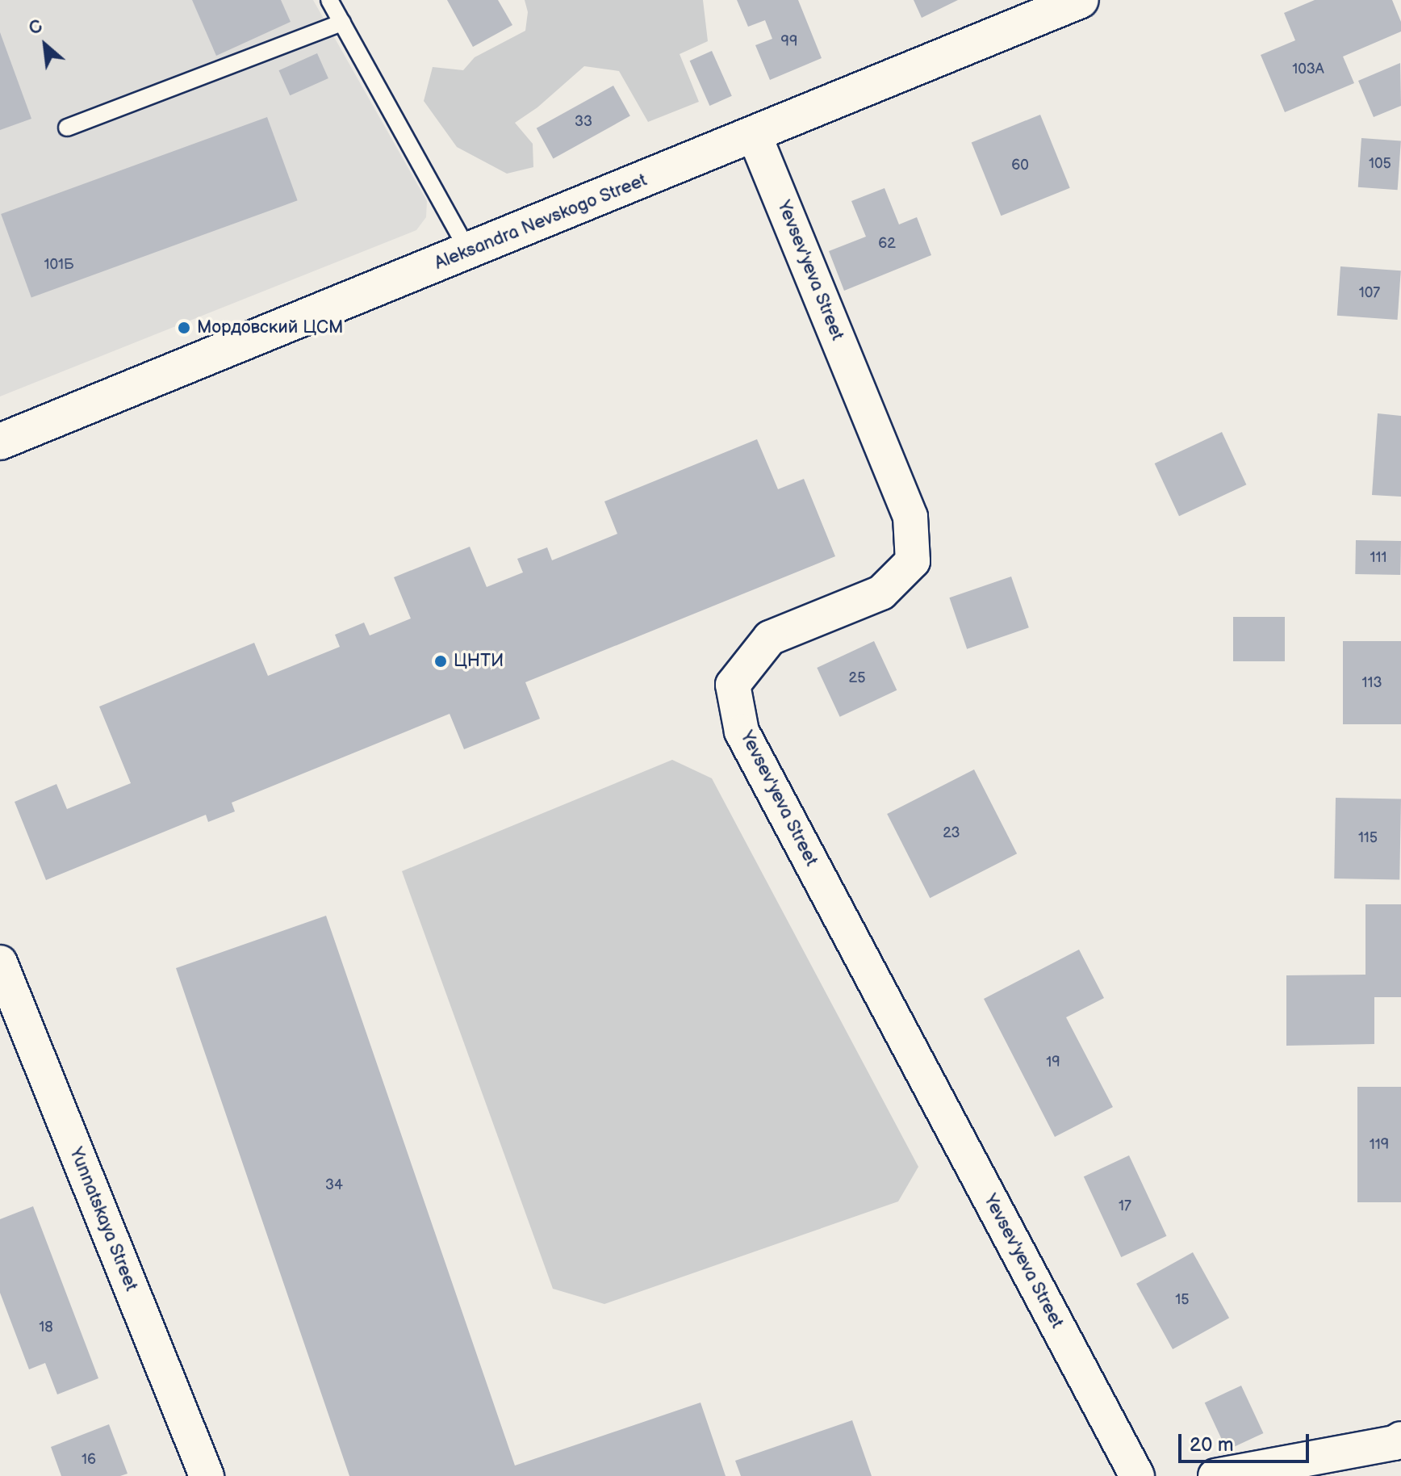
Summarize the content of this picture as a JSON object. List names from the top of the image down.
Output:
{
  "streets": {
    "main road": ["Aleksandra Nevskogo Street"],
    "street": ["Yevsev'yeva Street", "Yunnatskaya Street"]
  },
  "crossings": [
    ["Aleksandra Nevskogo Street", "Yevsev'yeva Street"]
  ],
  "places": ["Мордовский ЦСМ", "ЦНТИ"],
  "house_numbers": [
    "99",
    "103А",
    "33",
    "105",
    "60",
    "62",
    "101Б",
    "107",
    "111",
    "25",
    "113",
    "23",
    "115",
    "19",
    "119",
    "34",
    "17",
    "15",
    "18",
    "16"
  ],
  "scale_bar": "20 m",
  "north": "top left"
}
